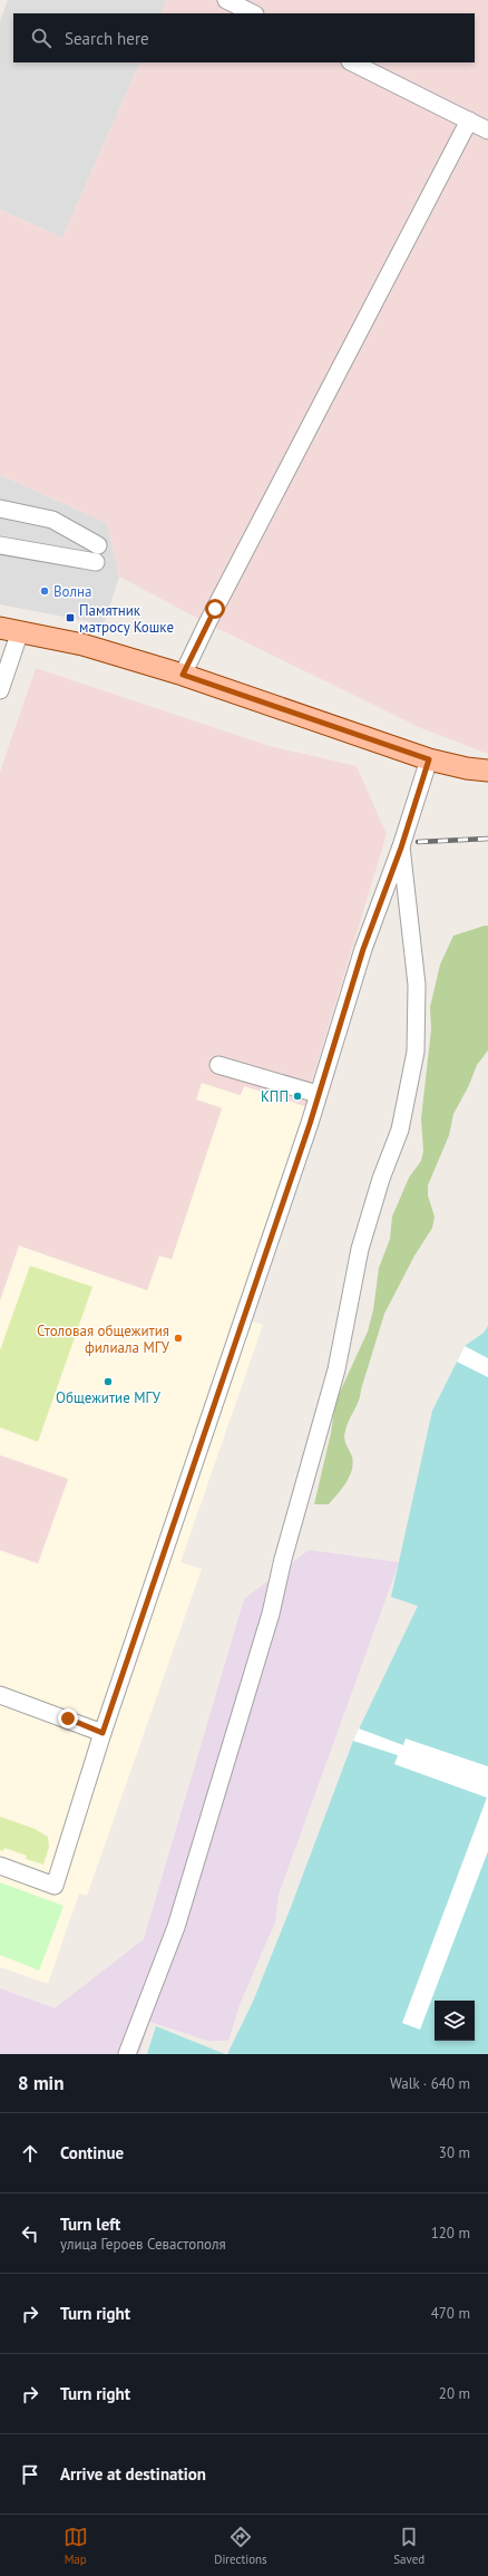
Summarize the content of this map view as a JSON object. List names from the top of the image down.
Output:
{
  "places": {
    "other": [
      "Волна",
      "КПП",
      "Столовая общежития филиала МГУ",
      "Общежитие МГУ"
    ],
    "transit": ["Памятник матросу Кошке"]
  },
  "page": {
    "search": "Search here",
    "heading": ["8 min", "Walk · 640 m"],
    "list": [
      ["Continue", "30 m"],
      ["Turn left", "улица Героев Севастополя", "120 m"],
      ["Turn right", "470 m"],
      ["Turn right", "20 m"],
      "Arrive at destination"
    ],
    "nav": ["Map", "Directions", "Saved"]
  }
}
